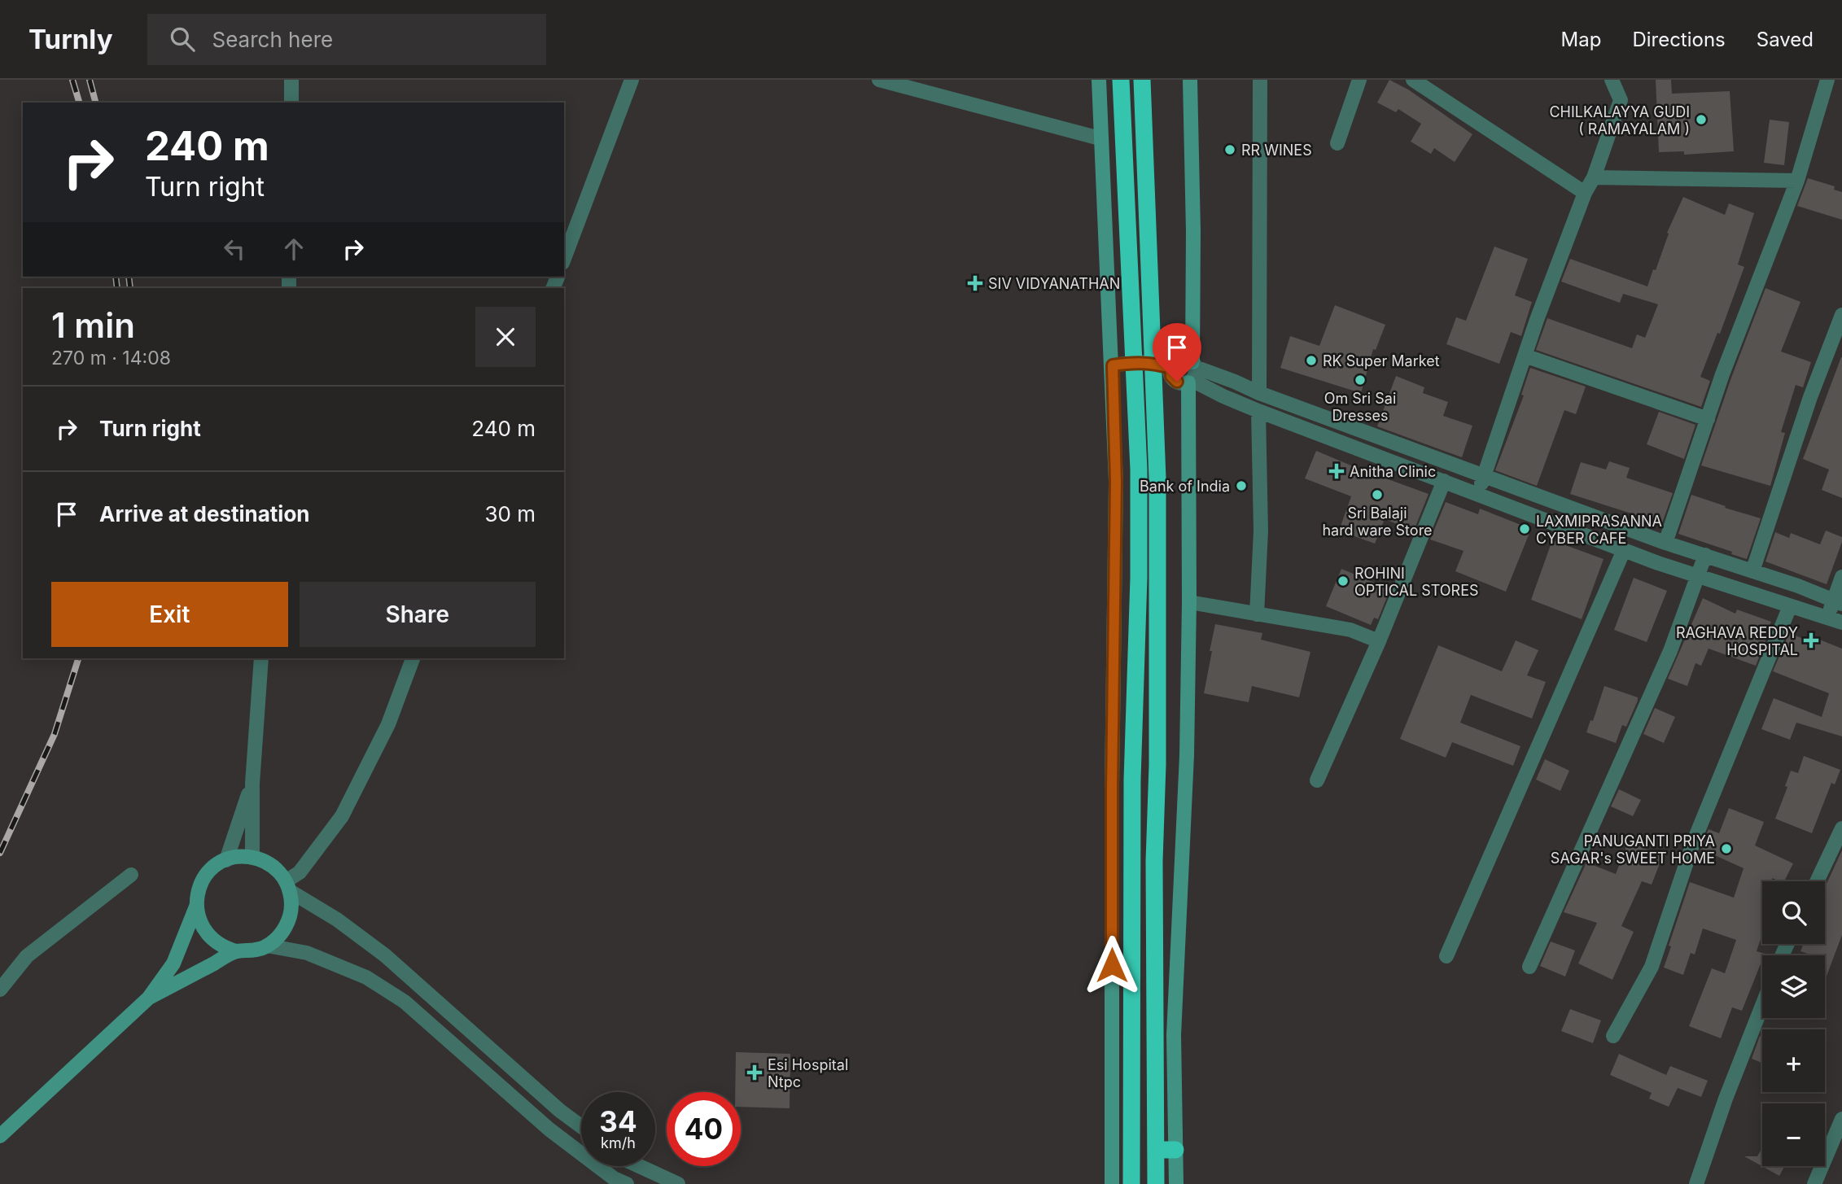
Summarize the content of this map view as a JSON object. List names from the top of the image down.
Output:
{
  "places": {
    "other": [
      "CHILKALAYYA GUDI ( RAMAYALAM )",
      "RR WINES",
      "RK Super Market",
      "Om Sri Sai Dresses",
      "Bank of India",
      "Sri Balaji hard ware Store",
      "LAXMIPRASANNA CYBER CAFE",
      "ROHINI OPTICAL STORES",
      "PANUGANTI PRIYA SAGAR's SWEET HOME"
    ],
    "health": [
      "SIV VIDYANATHAN",
      "Anitha Clinic",
      "RAGHAVA REDDY HOSPITAL",
      "Esi Hospital Ntpc"
    ]
  },
  "page": {
    "header": "Turnly",
    "search": "Search here",
    "nav": ["Map", "Directions", "Saved"],
    "turn": ["240 m", "Turn right"],
    "heading": ["1 min", "270 m · 14:08"],
    "list": [
      {
        "name": "Turn right",
        "value": "240 m"
      },
      {
        "name": "Arrive at destination",
        "value": "30 m"
      }
    ],
    "buttons": ["Exit", "Share"],
    "map_buttons": ["+", "−"],
    "speed": "34 km/h",
    "limit": "40"
  }
}
